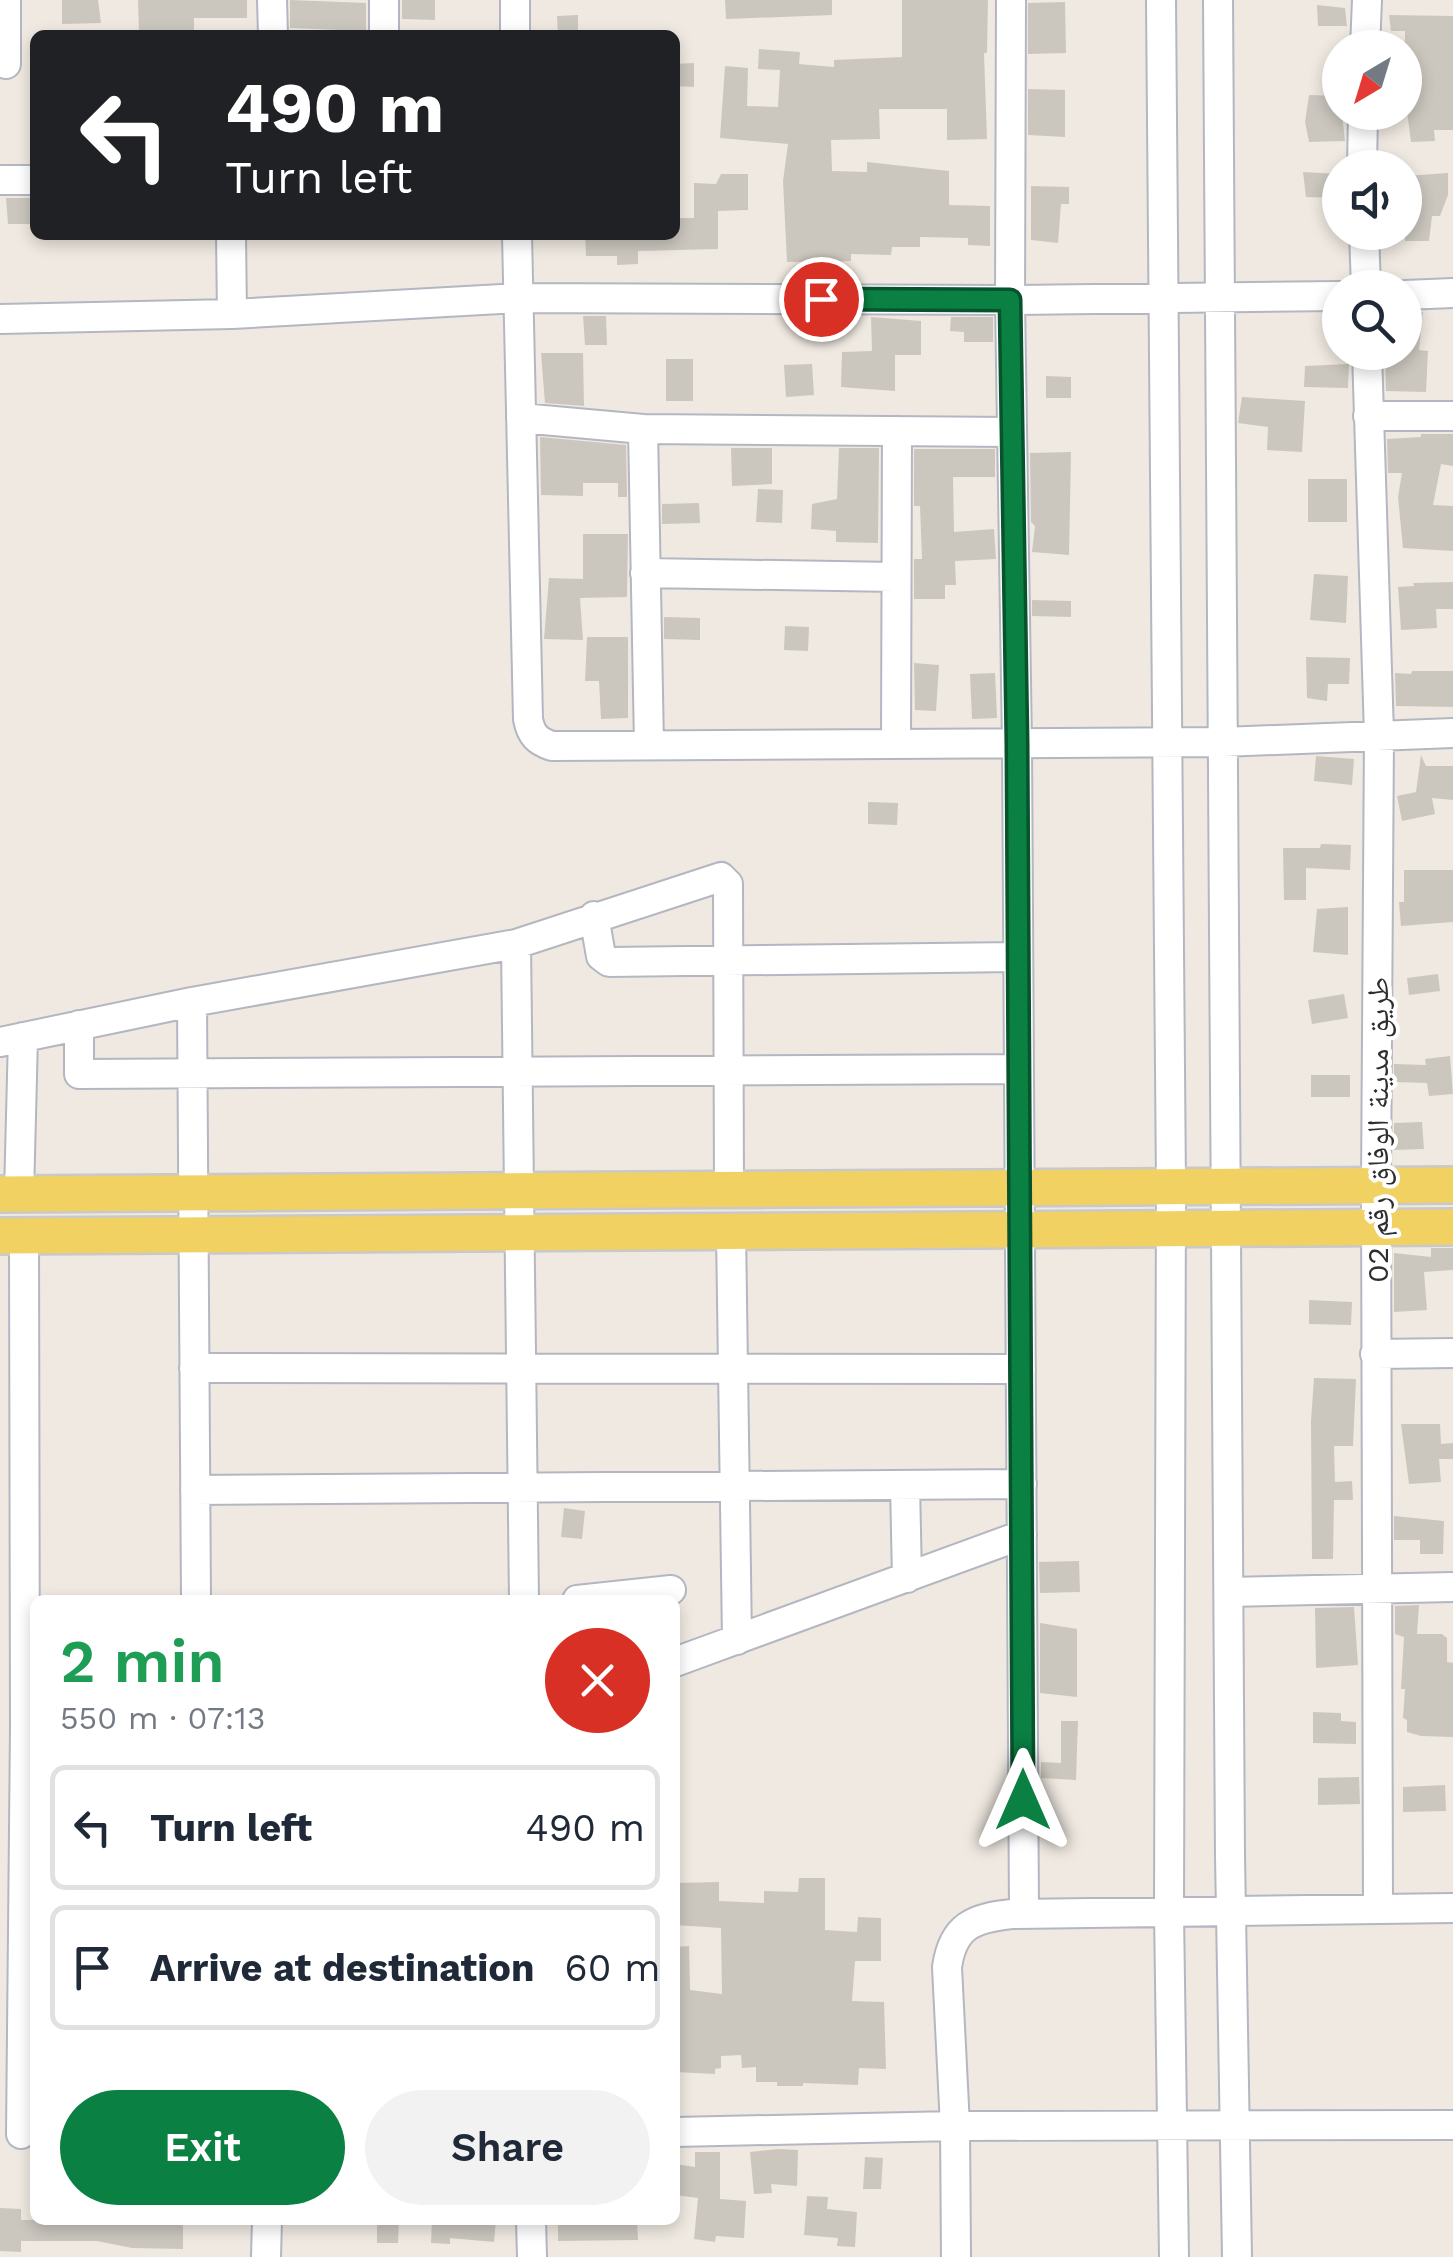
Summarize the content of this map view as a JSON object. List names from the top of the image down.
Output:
{
  "streets": {
    "street": ["طريق مدينة الوفاق رقم 02"]
  },
  "north": "bottom left",
  "page": {
    "turn": ["490 m", "Turn left"],
    "heading": ["2 min", "550 m · 07:13"],
    "list": [
      {
        "name": "Turn left",
        "value": "490 m"
      },
      {
        "name": "Arrive at destination",
        "value": "60 m"
      }
    ],
    "buttons": ["Exit", "Share"]
  }
}
